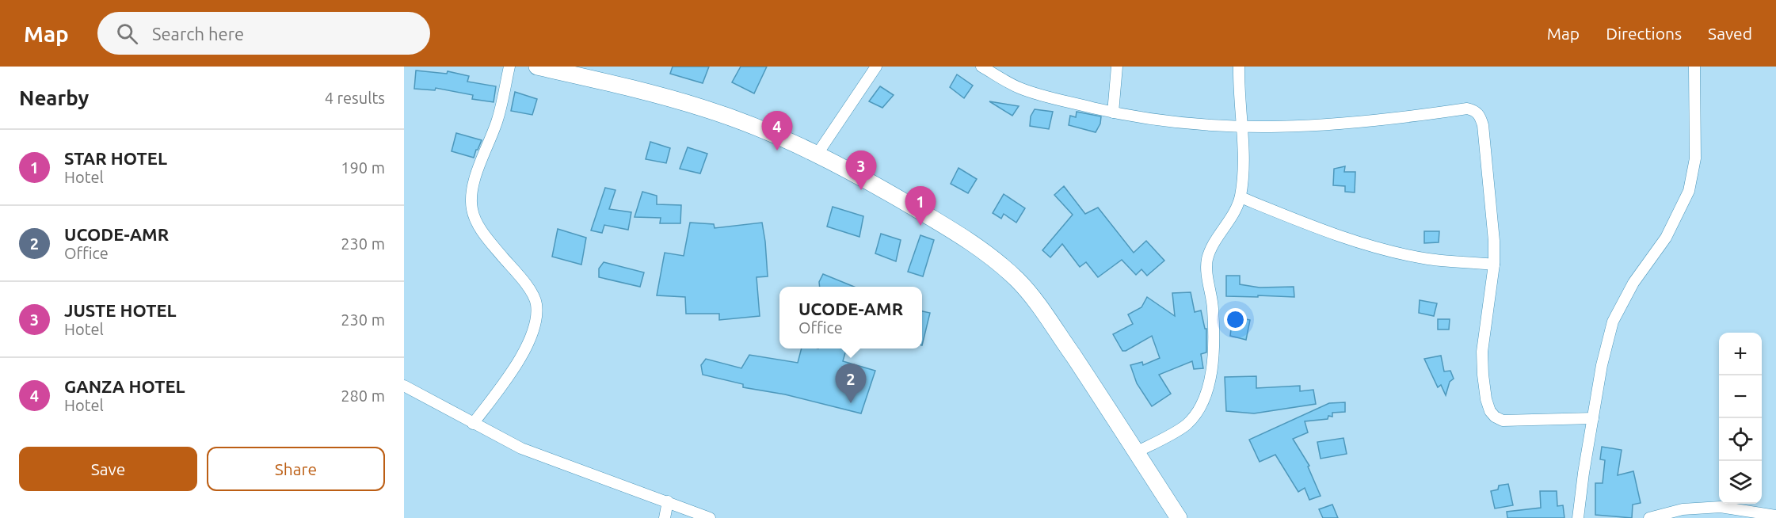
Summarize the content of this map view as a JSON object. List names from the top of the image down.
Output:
{
  "page": {
    "header": "Map",
    "search": "Search here",
    "nav": ["Map", "Directions", "Saved"],
    "heading": ["Nearby", "4 results"],
    "pins": [
      "4",
      "3",
      "1",
      "2"
    ],
    "list": [
      {
        "mark": "1",
        "name": "STAR HOTEL",
        "note": "Hotel",
        "value": "190 m"
      },
      {
        "mark": "2",
        "name": "UCODE-AMR",
        "note": "Office",
        "value": "230 m"
      },
      {
        "mark": "3",
        "name": "JUSTE HOTEL",
        "note": "Hotel",
        "value": "230 m"
      },
      {
        "mark": "4",
        "name": "GANZA HOTEL",
        "note": "Hotel",
        "value": "280 m"
      }
    ],
    "popup": ["UCODE-AMR", "Office"],
    "map_buttons": ["+", "−"],
    "buttons": ["Save", "Share"]
  }
}
